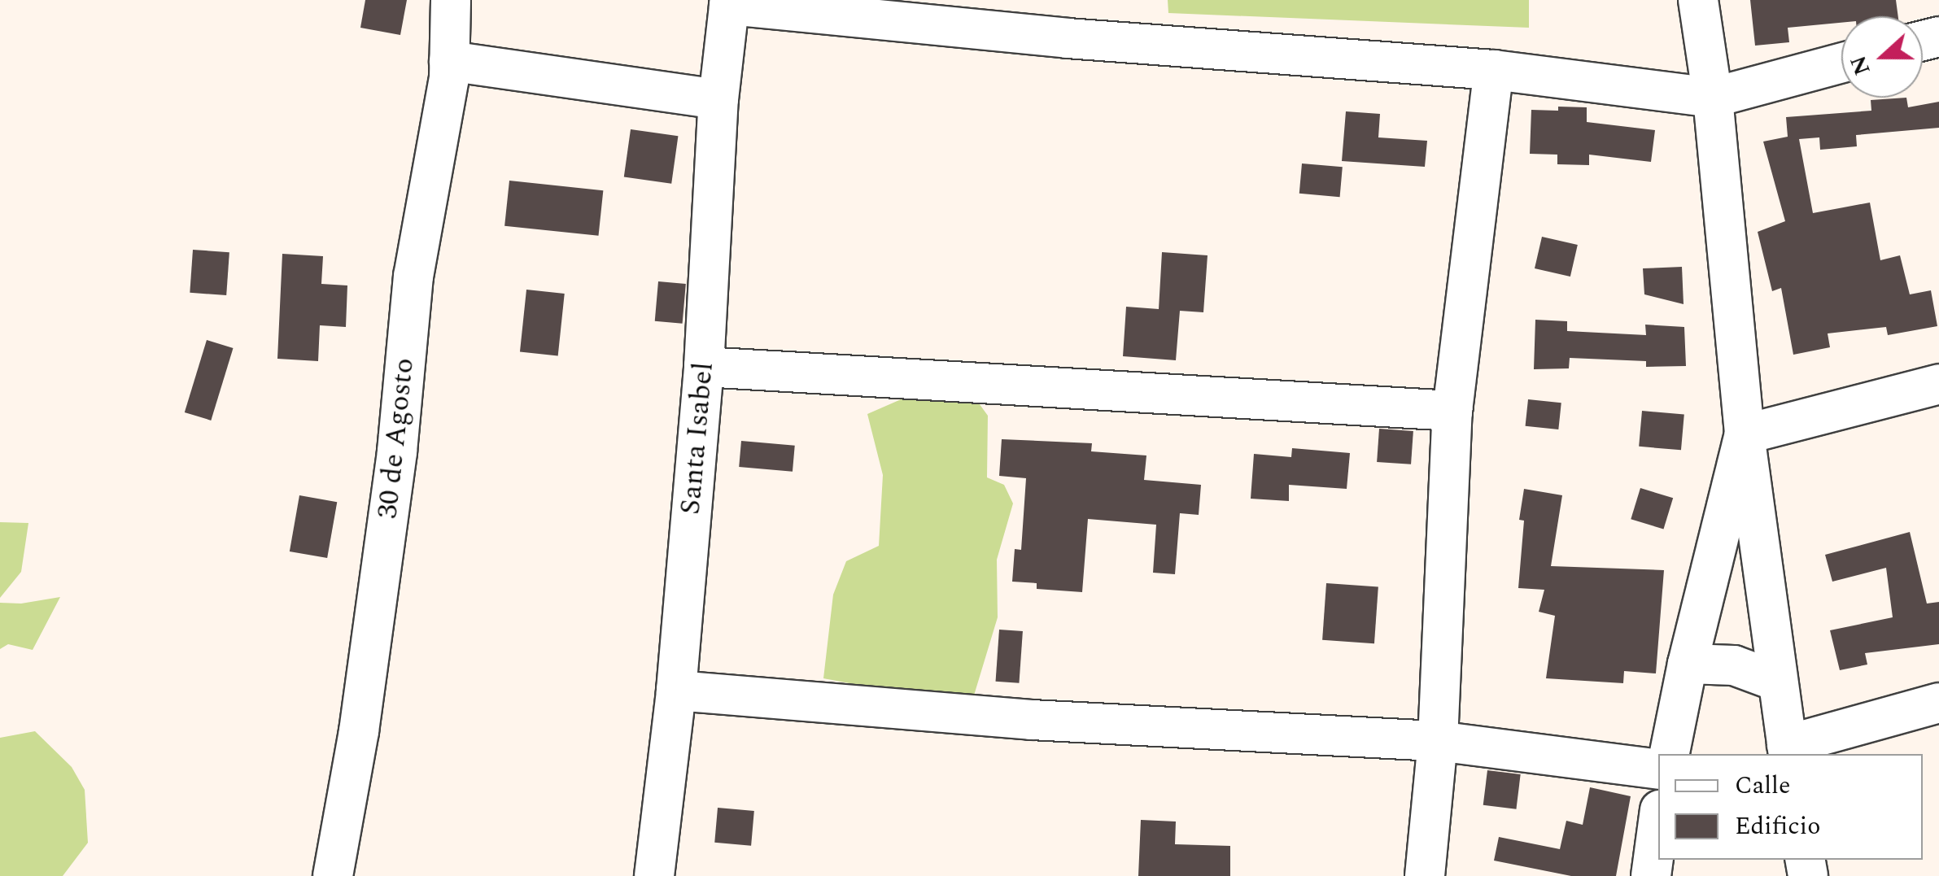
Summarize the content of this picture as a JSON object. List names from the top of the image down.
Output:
{
  "streets": {
    "street": ["30 de Agosto", "Santa Isabel"]
  },
  "legend": ["Calle", "Edificio"],
  "north": "left"
}
